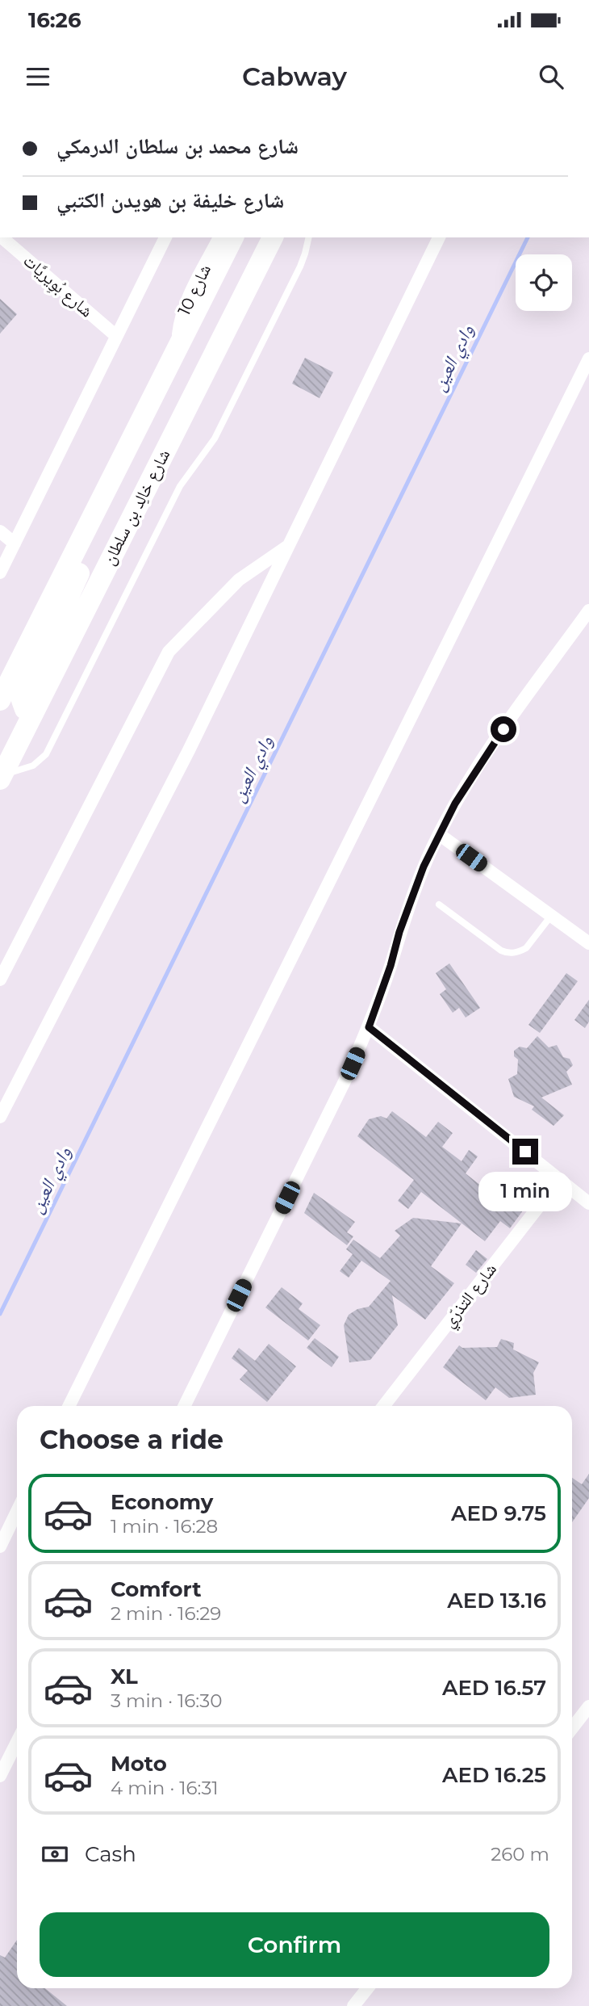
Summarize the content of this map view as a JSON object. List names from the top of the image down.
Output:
{
  "streets": {
    "main road": ["شارع خالِد بن سلطان"],
    "street": ["شارع بُوِيريَّات", "شارع 10", "شارع التذرّي"]
  },
  "crossings": [
    ["شارع 10", "شارع خالِد بن سلطان"]
  ],
  "water": ["وادي العين"],
  "page": {
    "status": "16:26",
    "header": "Cabway",
    "banner": ["شارع محمد بن سلطان الدرمكي", "شارع خليفة بن هويدن الكتبي"],
    "bubble": "1 min",
    "heading": "Choose a ride",
    "list": [
      {
        "name": "Economy",
        "note": "1 min · 16:28",
        "value": "AED 9.75"
      },
      {
        "name": "Comfort",
        "note": "2 min · 16:29",
        "value": "AED 13.16"
      },
      {
        "name": "XL",
        "note": "3 min · 16:30",
        "value": "AED 16.57"
      },
      {
        "name": "Moto",
        "note": "4 min · 16:31",
        "value": "AED 16.25"
      }
    ],
    "pay": ["Cash", "260 m"],
    "buttons": "Confirm"
  }
}
